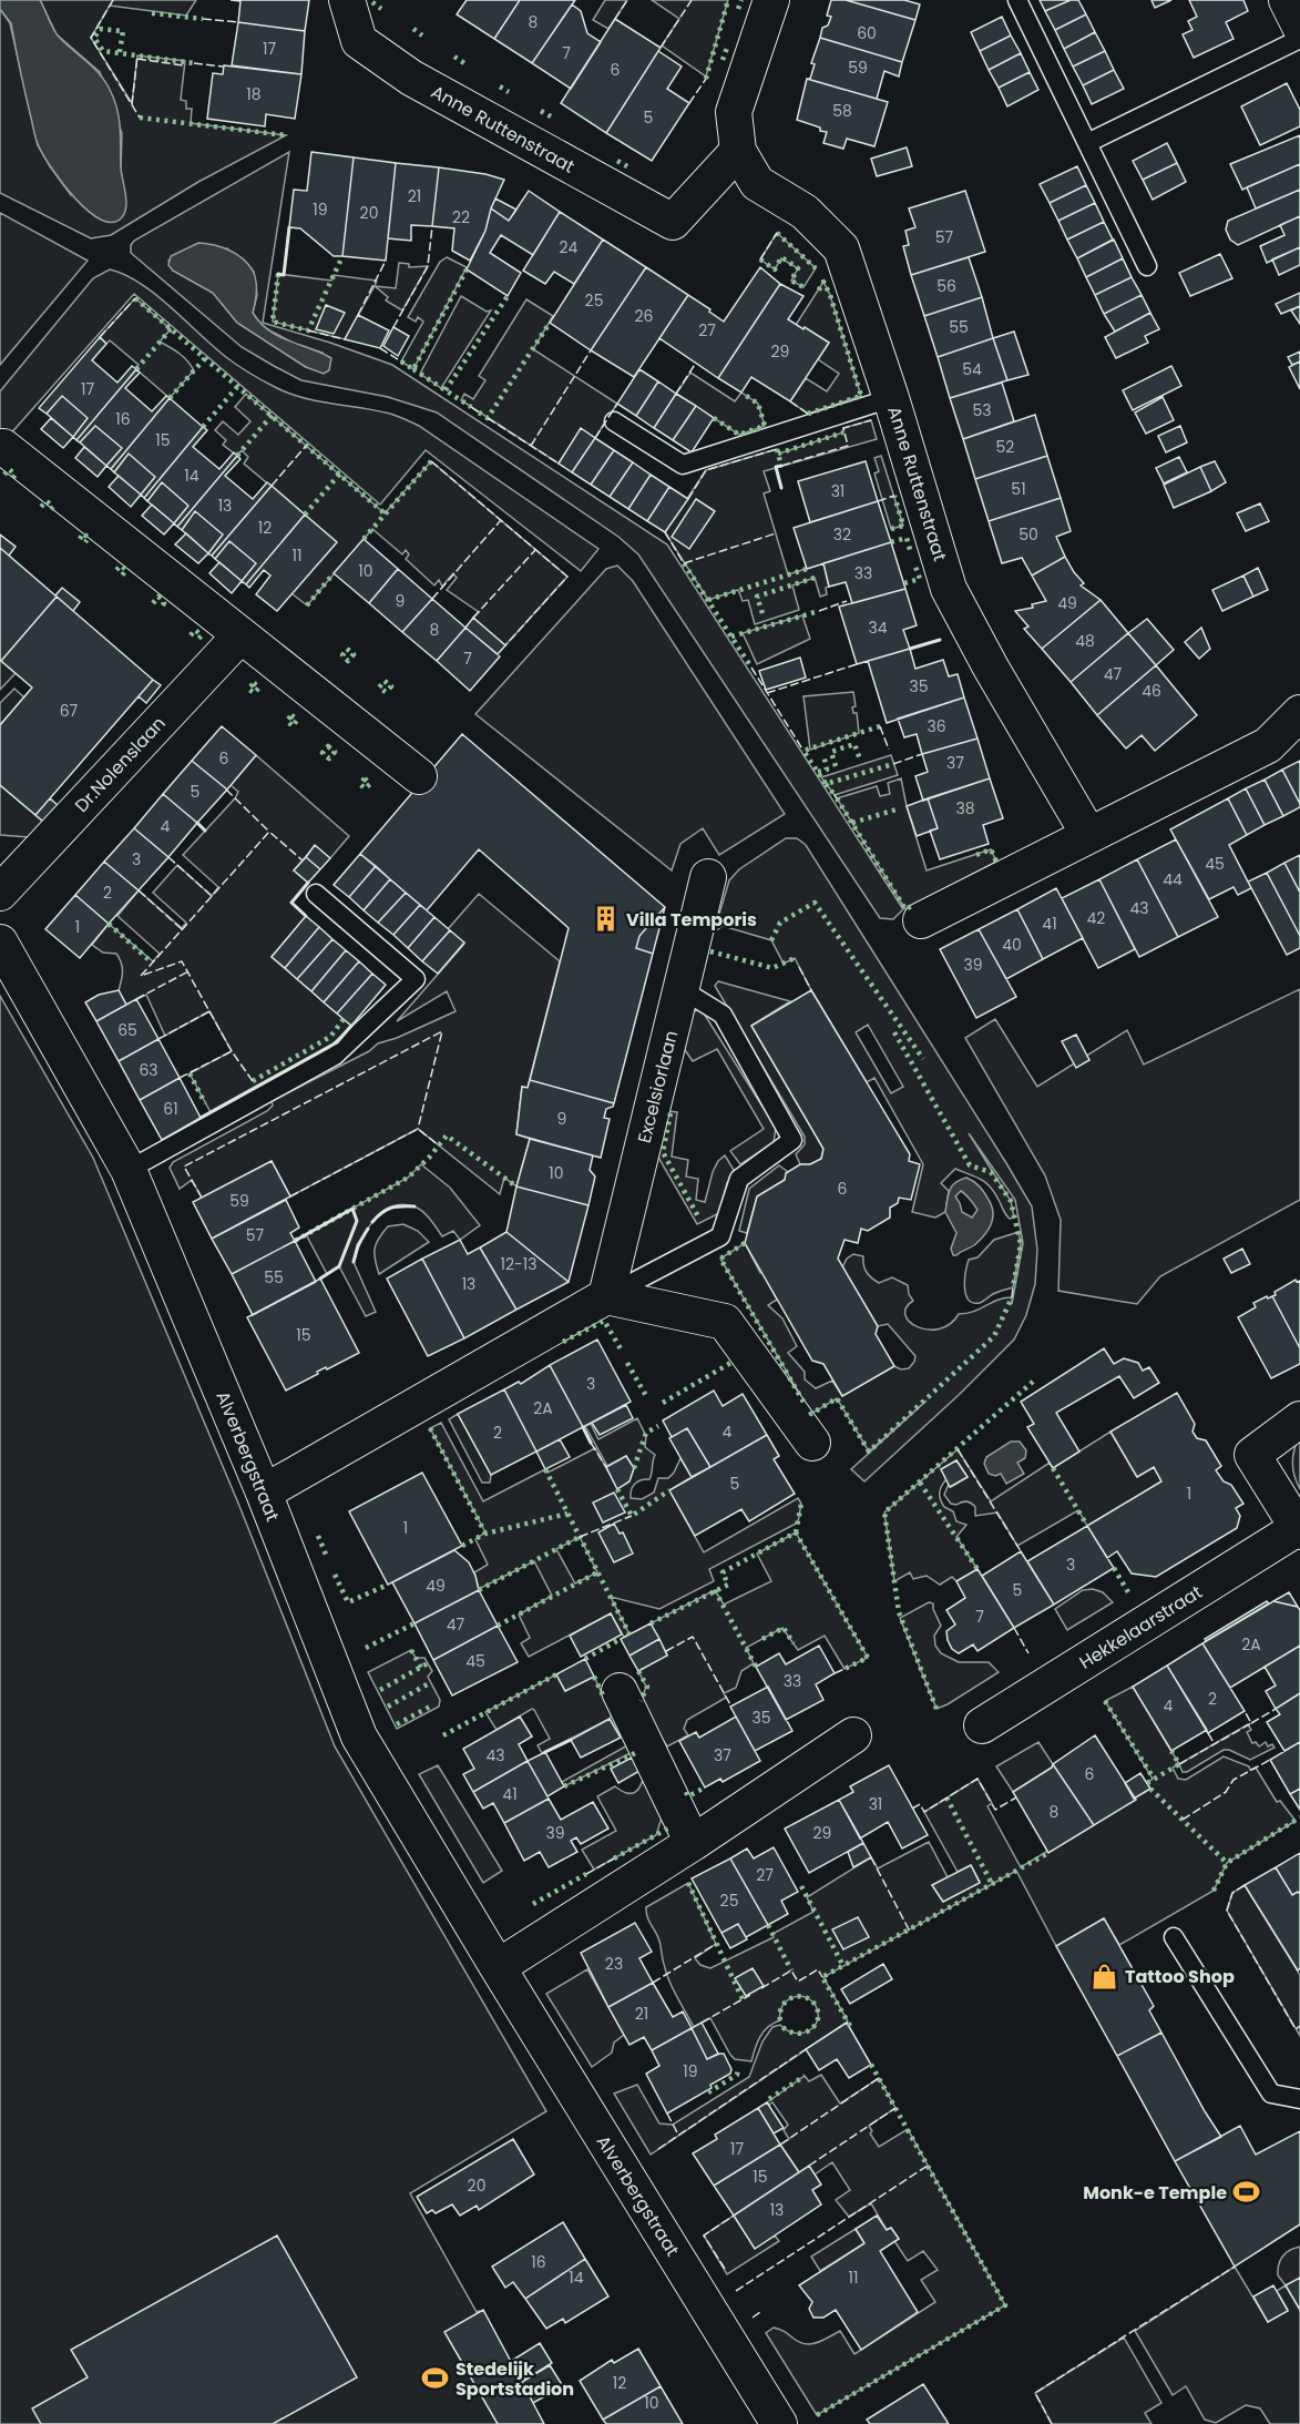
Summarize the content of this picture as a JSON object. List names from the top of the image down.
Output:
{
  "streets": {
    "street": [
      "Anne Ruttenstraat",
      "Dr.Nolenslaan",
      "Excelsiorlaan",
      "Alverbergstraat",
      "Hekkelaarstraat"
    ]
  },
  "places": {
    "building": ["Villa Temporis"],
    "shop": ["Tattoo Shop"],
    "sports": ["Monk-e Temple", "Stedelijk Sportstadion"]
  },
  "house_numbers": [
    "8",
    "60",
    "17",
    "7",
    "59",
    "6",
    "18",
    "58",
    "5",
    "21",
    "19",
    "20",
    "22",
    "57",
    "24",
    "56",
    "25",
    "26",
    "55",
    "27",
    "29",
    "54",
    "17",
    "53",
    "16",
    "15",
    "52",
    "14",
    "51",
    "31",
    "13",
    "12",
    "32",
    "50",
    "11",
    "10",
    "33",
    "9",
    "49",
    "34",
    "8",
    "48",
    "7",
    "47",
    "35",
    "46",
    "67",
    "36",
    "6",
    "37",
    "5",
    "38",
    "4",
    "3",
    "45",
    "44",
    "2",
    "43",
    "42",
    "41",
    "1",
    "40",
    "39",
    "65",
    "63",
    "61",
    "9",
    "10",
    "6",
    "59",
    "57",
    "12-13",
    "55",
    "13",
    "15",
    "3",
    "2A",
    "4",
    "2",
    "5",
    "1",
    "1",
    "3",
    "49",
    "5",
    "7",
    "47",
    "2A",
    "45",
    "33",
    "2",
    "4",
    "35",
    "43",
    "37",
    "6",
    "41",
    "31",
    "8",
    "39",
    "29",
    "27",
    "25",
    "23",
    "21",
    "19",
    "17",
    "15",
    "20",
    "13",
    "16",
    "14",
    "11",
    "12",
    "10"
  ]
}
